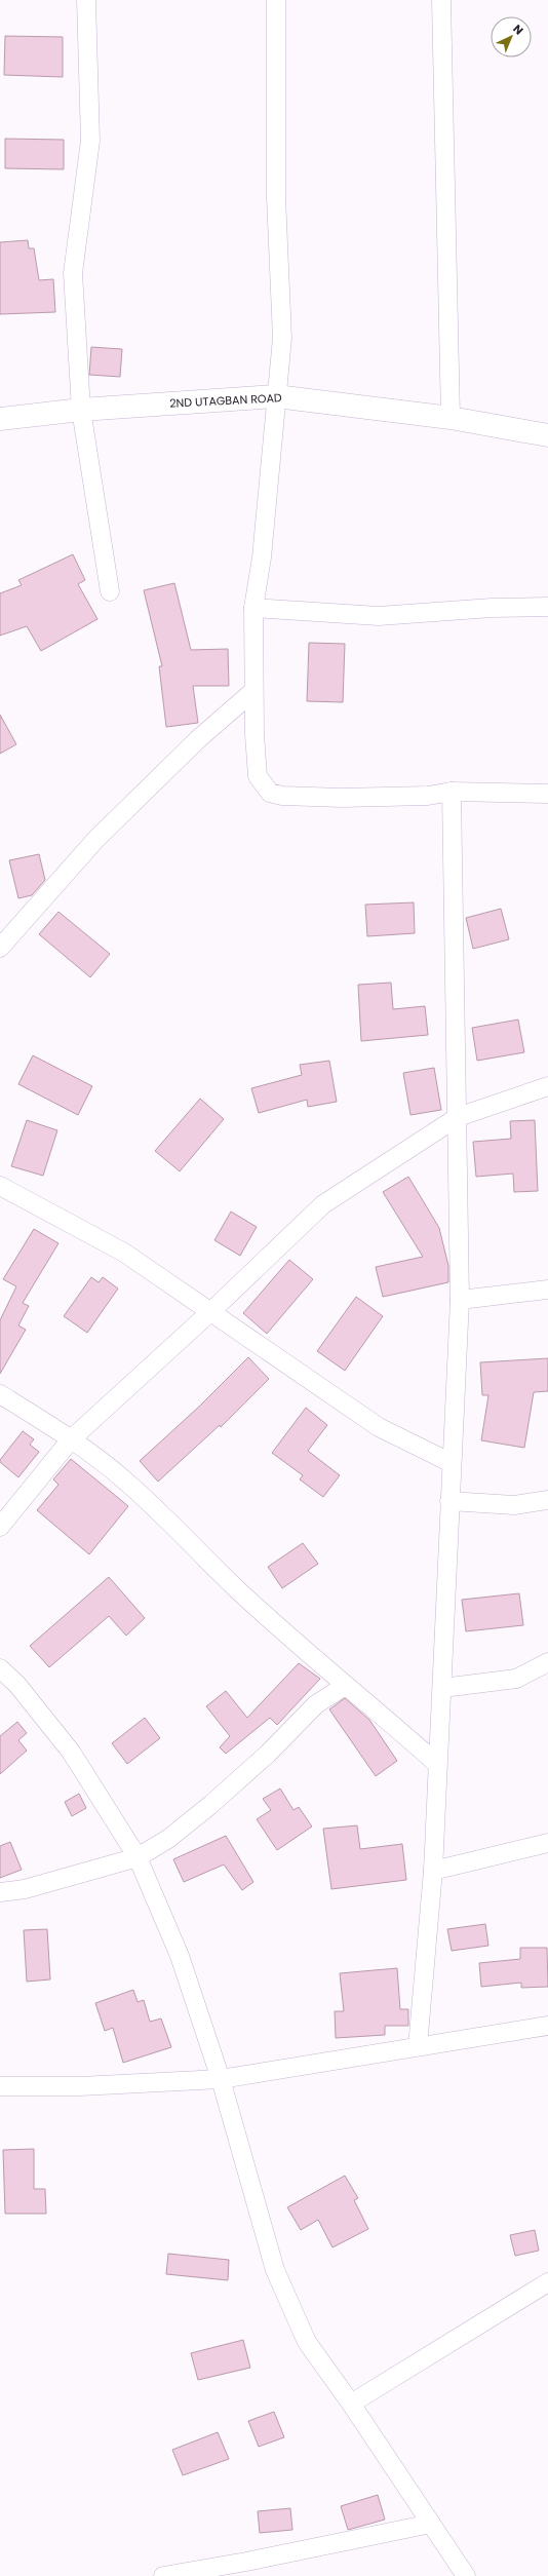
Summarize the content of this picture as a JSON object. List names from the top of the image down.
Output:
{
  "streets": {
    "street": ["2ND UTAGBAN ROAD"]
  },
  "north": "top right"
}
